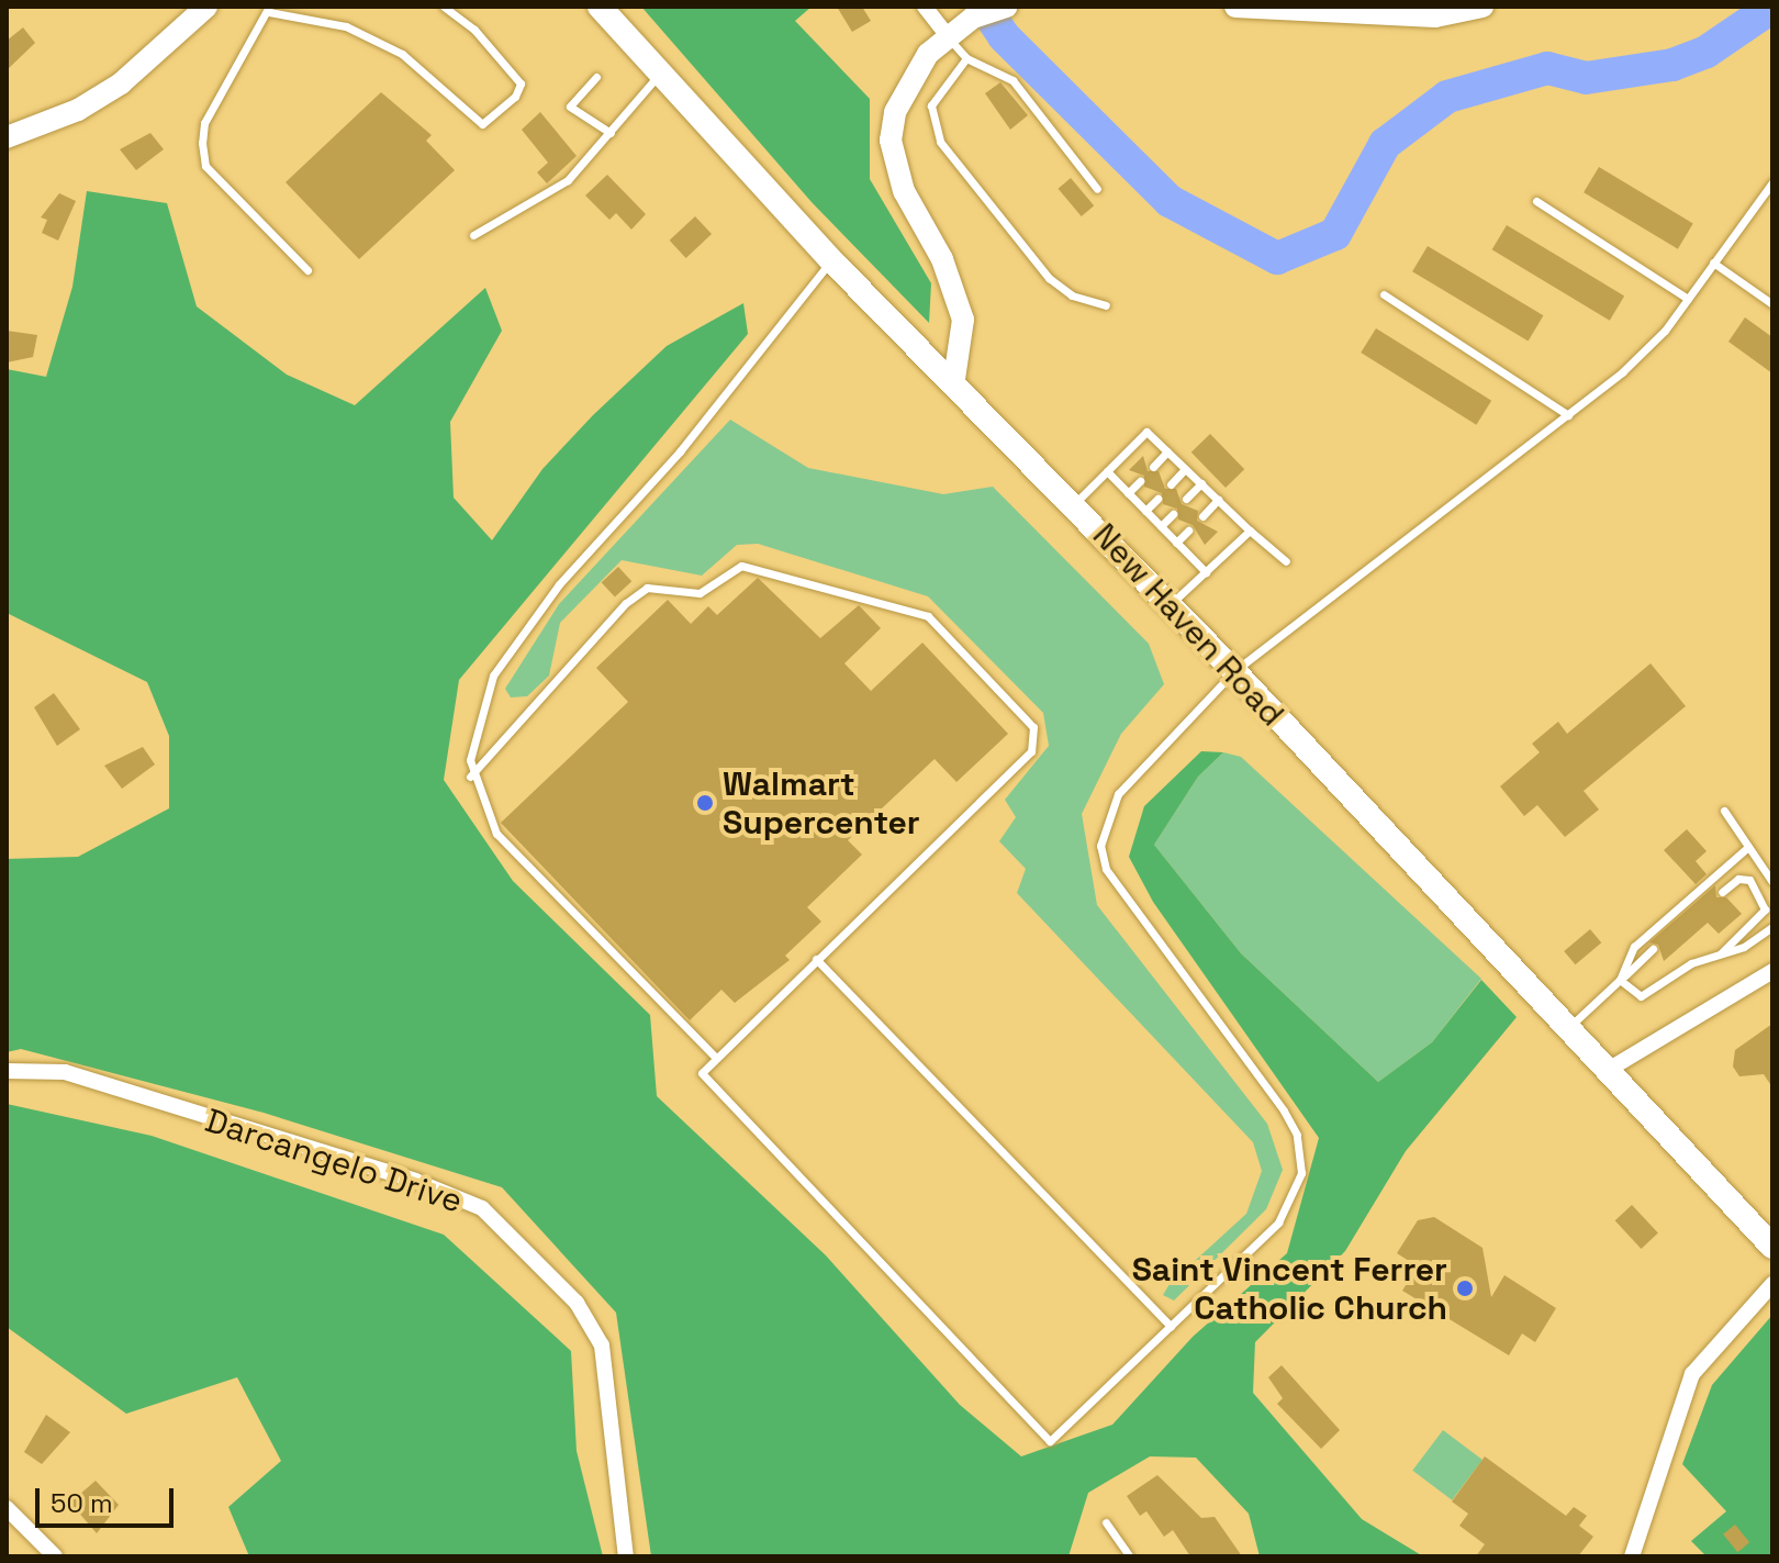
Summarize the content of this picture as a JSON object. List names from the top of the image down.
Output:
{
  "streets": {
    "main road": ["New Haven Road"],
    "street": ["Darcangelo Drive"]
  },
  "places": ["Walmart Supercenter", "Saint Vincent Ferrer Catholic Church"],
  "scale_bar": "50 m"
}
